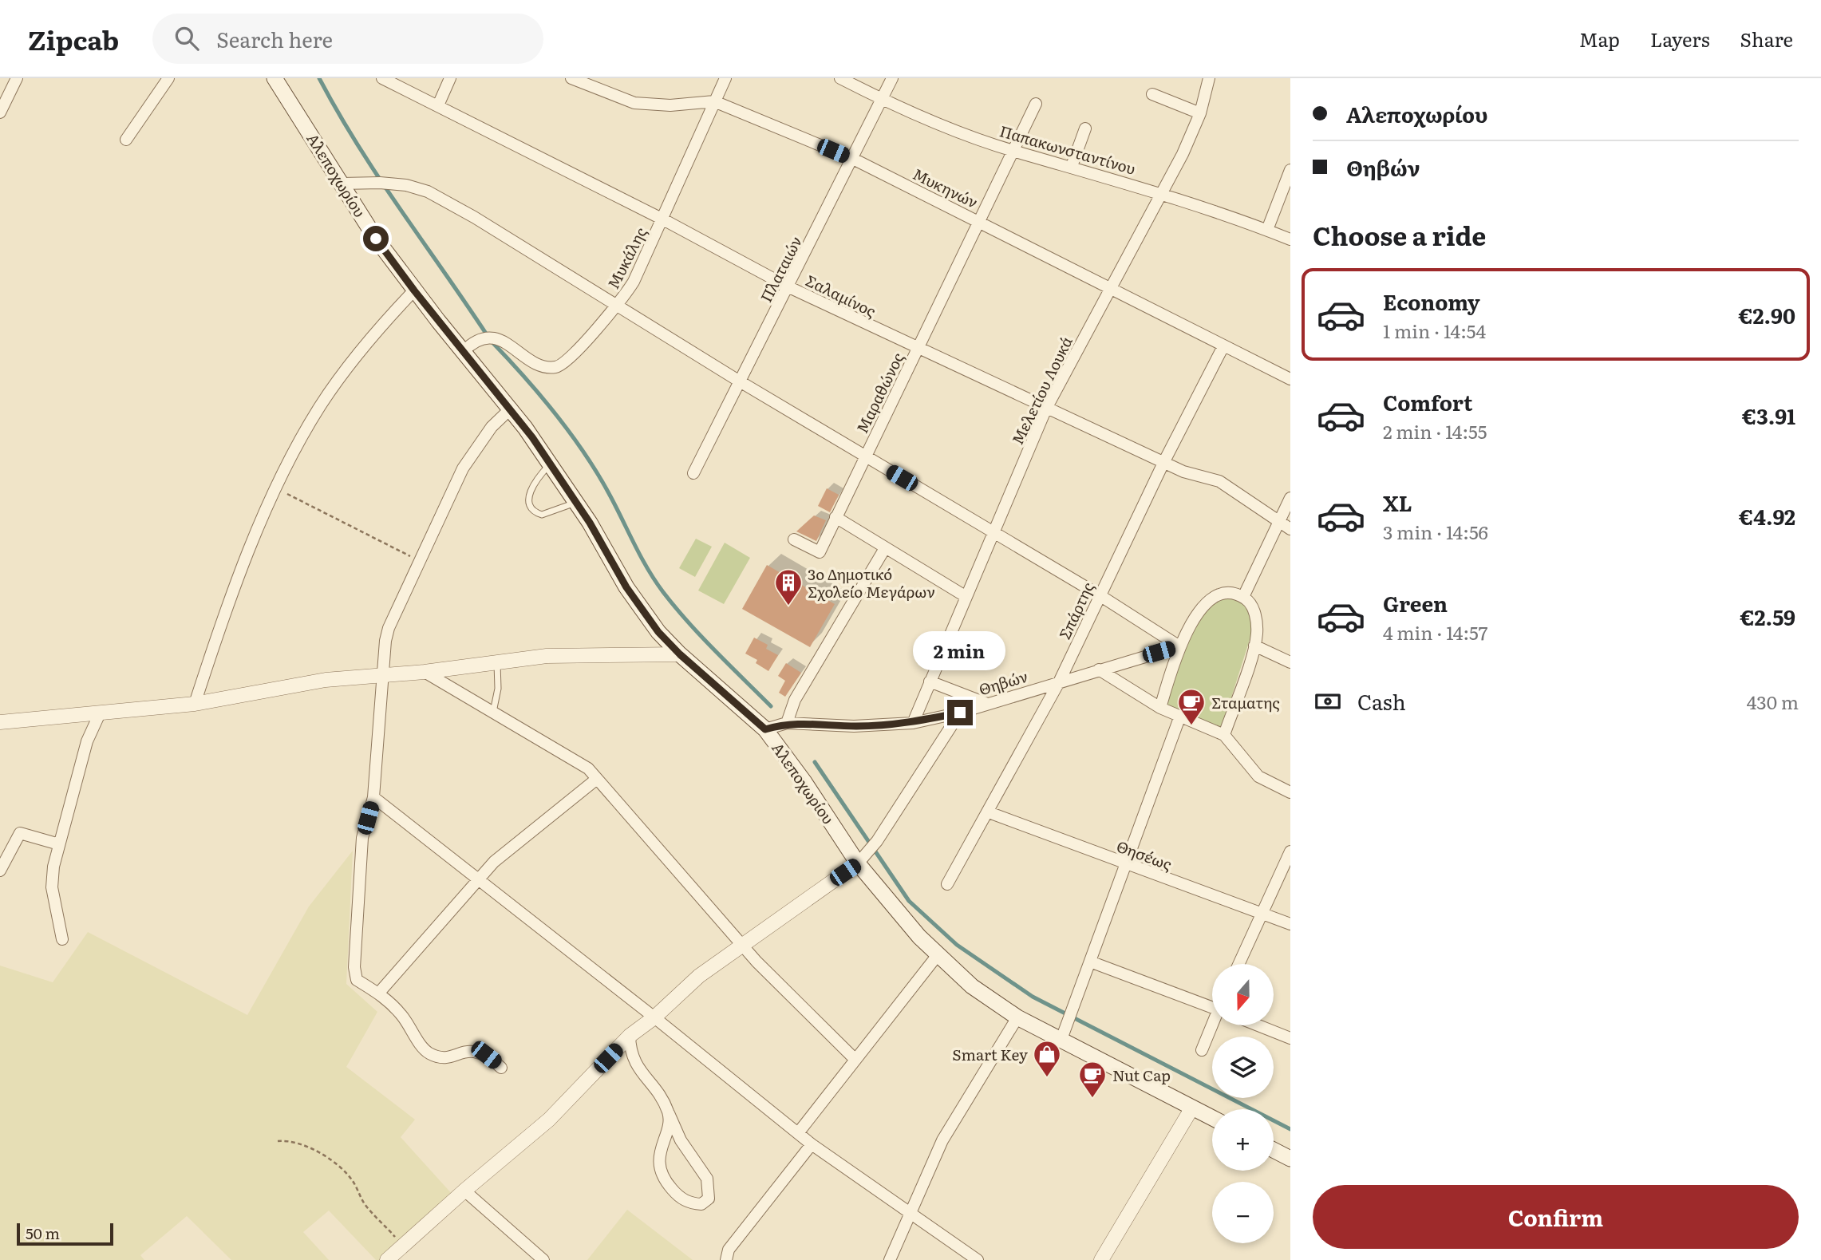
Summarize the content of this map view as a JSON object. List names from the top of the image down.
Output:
{
  "streets": {
    "main road": ["Αλεποχωρίου"],
    "street": [
      "Παπακωνσταντίνου",
      "Μυκηνών",
      "Μυκάλης",
      "Πλαταιών",
      "Σαλαμίνος",
      "Μελετίου Λουκά",
      "Μαραθώνος",
      "Σπάρτης",
      "Θηβών",
      "Θησέως"
    ]
  },
  "crossings": [
    ["Παπακωνσταντίνου", "Πλαταιών"],
    ["Παπακωνσταντίνου", "Μελετίου Λουκά"],
    ["Παπακωνσταντίνου", "Μαραθώνος"],
    ["Αλεποχωρίου", "Μυκάλης"],
    ["Αλεποχωρίου", "Θηβών"],
    ["Μυκηνών", "Μυκάλης"],
    ["Μυκηνών", "Πλαταιών"],
    ["Μυκηνών", "Μελετίου Λουκά"],
    ["Μυκηνών", "Μαραθώνος"],
    ["Μυκηνών", "Σπάρτης"],
    ["Μυκάλης", "Σαλαμίνος"],
    ["Πλαταιών", "Σαλαμίνος"],
    ["Σαλαμίνος", "Μελετίου Λουκά"],
    ["Σαλαμίνος", "Μαραθώνος"],
    ["Σαλαμίνος", "Σπάρτης"],
    ["Μελετίου Λουκά", "Θηβών"],
    ["Σπάρτης", "Θηβών"],
    ["Σπάρτης", "Θησέως"]
  ],
  "places": {
    "building": ["3ο Δημοτικό Σχολείο Μεγάρων"],
    "cafe": ["Σταματης", "Nut Cap"],
    "shop": ["Smart Key"]
  },
  "scale_bar": "50 m",
  "north": "bottom",
  "page": {
    "header": "Zipcab",
    "search": "Search here",
    "nav": ["Map", "Layers", "Share"],
    "banner": ["Αλεποχωρίου", "Θηβών"],
    "heading": "Choose a ride",
    "list": [
      {
        "name": "Economy",
        "note": "1 min · 14:54",
        "value": "€2.90"
      },
      {
        "name": "Comfort",
        "note": "2 min · 14:55",
        "value": "€3.91"
      },
      {
        "name": "XL",
        "note": "3 min · 14:56",
        "value": "€4.92"
      },
      {
        "name": "Green",
        "note": "4 min · 14:57",
        "value": "€2.59"
      }
    ],
    "bubble": "2 min",
    "pay": ["Cash", "430 m"],
    "map_buttons": ["+", "−"],
    "buttons": "Confirm",
    "scale": "50 m"
  }
}
